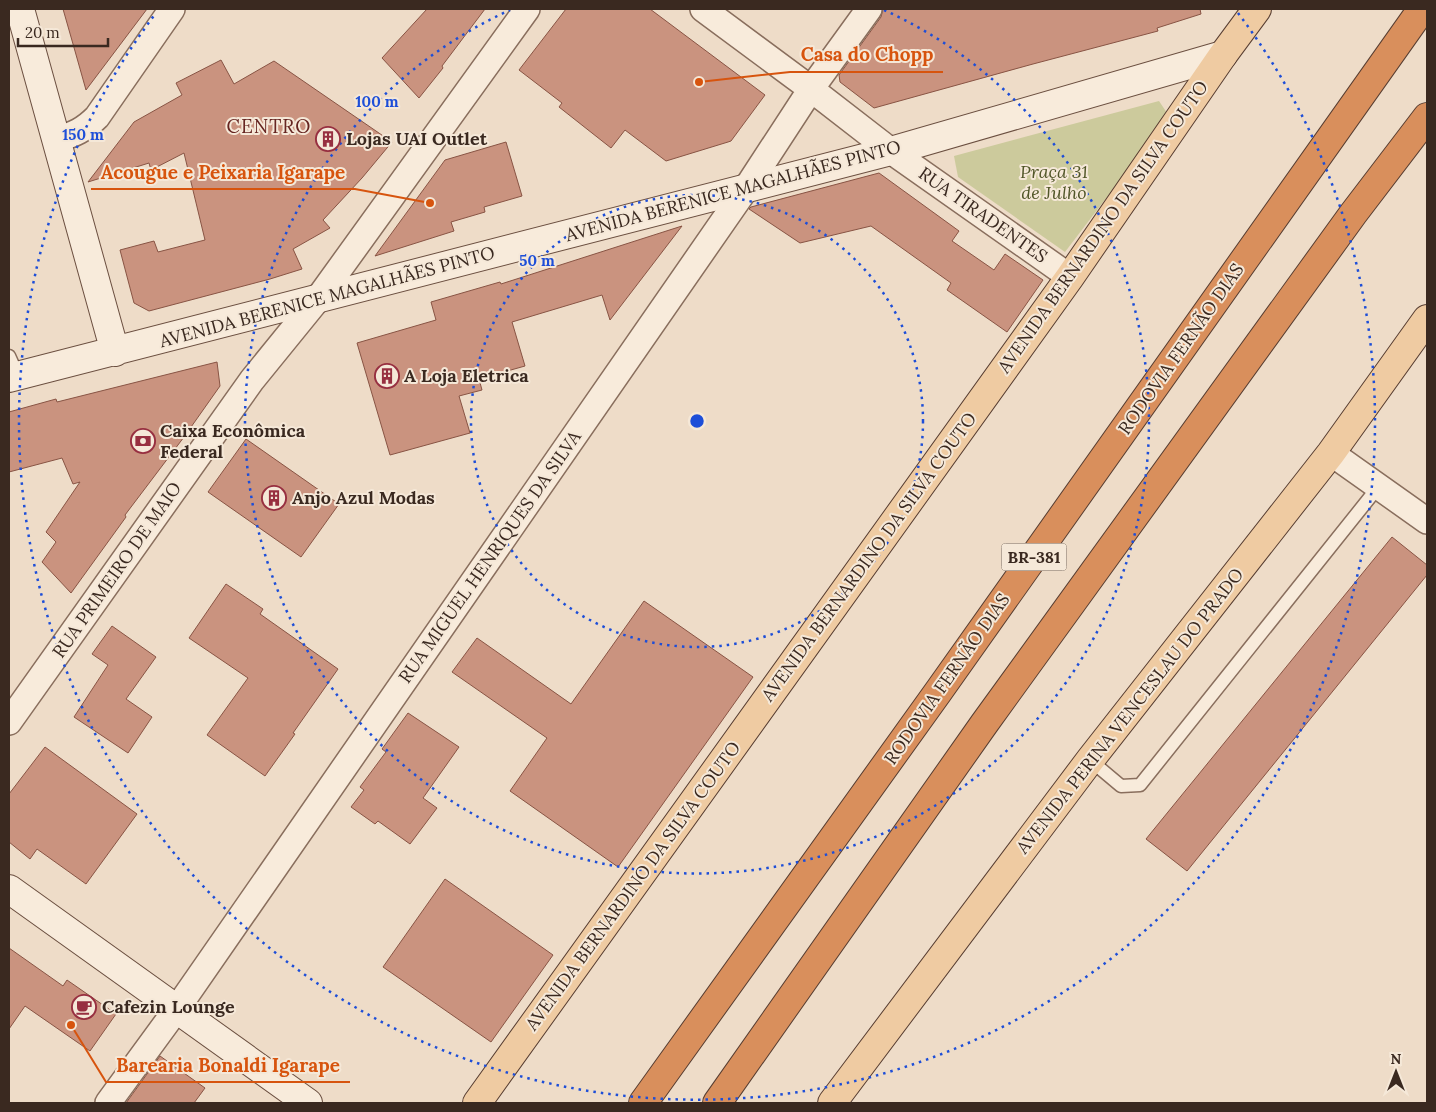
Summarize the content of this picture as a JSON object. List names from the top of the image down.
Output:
{
  "streets": {
    "highway": ["RODOVIA FERNÃO DIAS", "BR-381"],
    "main road": ["AVENIDA BERENICE MAGALHÃES PINTO", "AVENIDA BERNARDINO DA SILVA COUTO", "AVENIDA PERINA VENCESLAU DO PRADO"],
    "street": ["RUA TIRADENTES", "RUA MIGUEL HENRIQUES DA SILVA", "RUA PRIMEIRO DE MAIO"]
  },
  "crossings": [
    ["AVENIDA BERENICE MAGALHÃES PINTO", "RUA TIRADENTES"],
    ["AVENIDA BERENICE MAGALHÃES PINTO", "AVENIDA BERNARDINO DA SILVA COUTO"],
    ["AVENIDA BERENICE MAGALHÃES PINTO", "RUA MIGUEL HENRIQUES DA SILVA"],
    ["AVENIDA BERENICE MAGALHÃES PINTO", "RUA PRIMEIRO DE MAIO"],
    ["RUA TIRADENTES", "AVENIDA BERNARDINO DA SILVA COUTO"],
    ["RUA TIRADENTES", "RUA MIGUEL HENRIQUES DA SILVA"]
  ],
  "districts": ["CENTRO"],
  "parks": ["Praça 31 de Julho"],
  "places": {
    "other": ["Casa do Chopp", "Acougue e Peixaria Igarape", "Barearia Bonaldi Igarape"],
    "building": ["Lojas UAI Outlet", "A Loja Eletrica", "Anjo Azul Modas"],
    "bank": ["Caixa Econômica Federal"],
    "cafe": ["Cafezin Lounge"]
  },
  "scale_bar": "20 m",
  "north": "top",
  "rings": ["100 m", "150 m", "50 m"]
}
